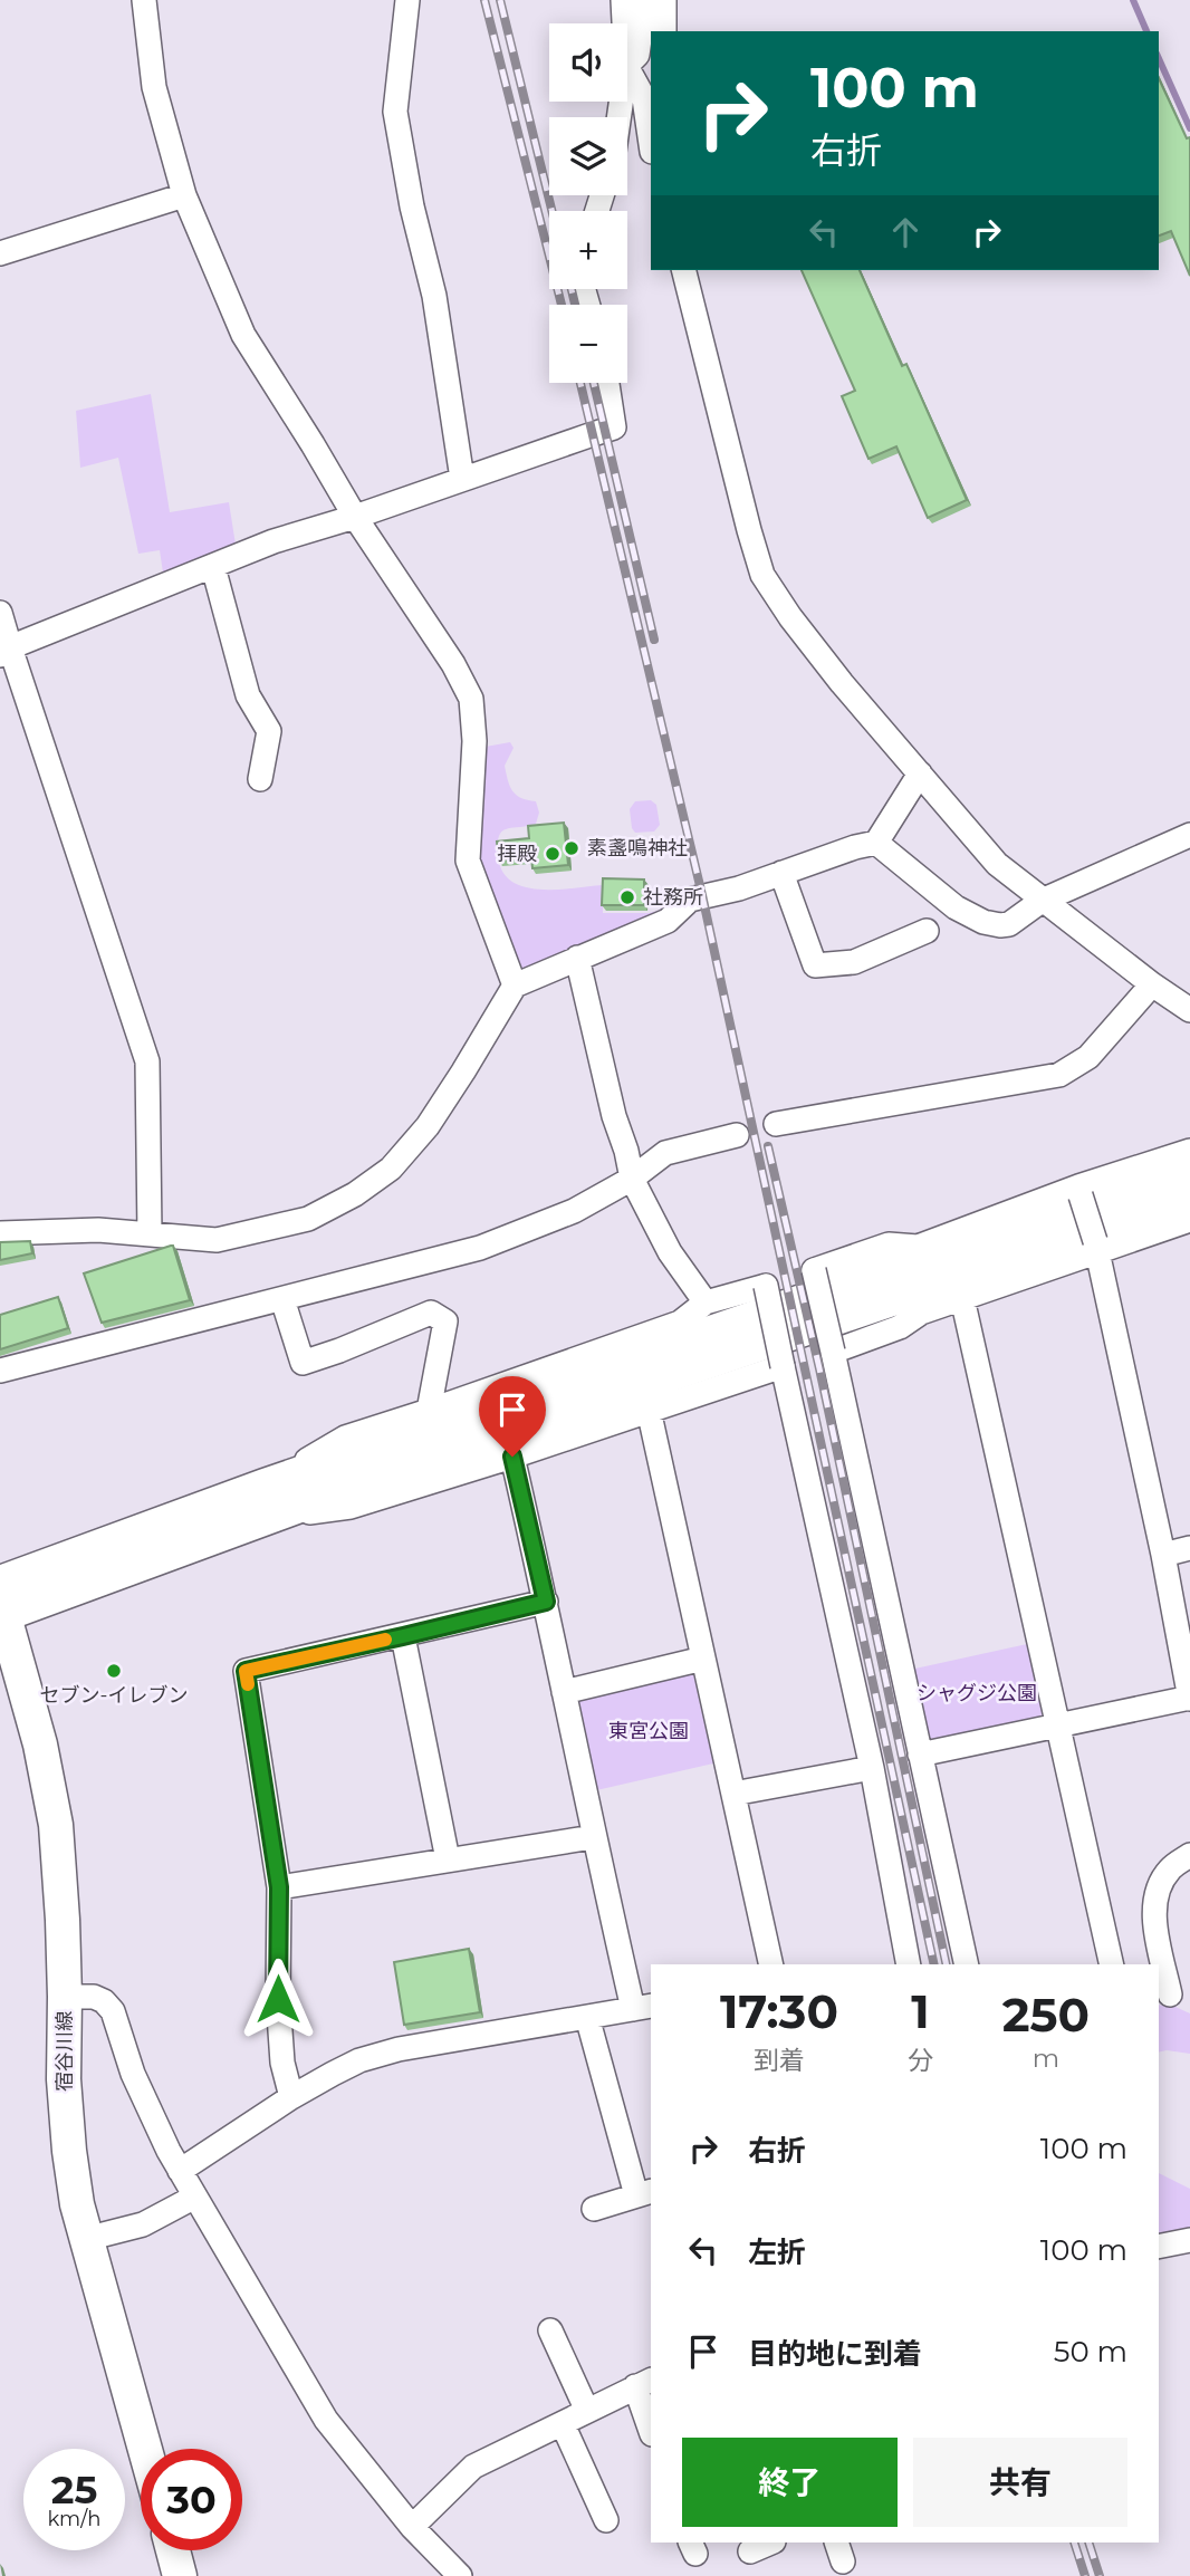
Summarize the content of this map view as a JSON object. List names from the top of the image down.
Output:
{
  "streets": {
    "street": ["宿谷川線"]
  },
  "parks": ["シャグジ公園", "東宮公園"],
  "places": [
    "素盞鳴神社",
    "拝殿",
    "社務所",
    "セブン-イレブン"
  ],
  "page": {
    "map_buttons": ["+", "−"],
    "turn": ["100 m", "右折"],
    "eta": [
      "17:30",
      "到着",
      "1",
      "分",
      "250",
      "m"
    ],
    "list": [
      {
        "name": "右折",
        "value": "100 m"
      },
      {
        "name": "左折",
        "value": "100 m"
      },
      {
        "name": "目的地に到着",
        "value": "50 m"
      }
    ],
    "buttons": ["終了", "共有"],
    "speed": "25 km/h",
    "limit": "30"
  }
}
